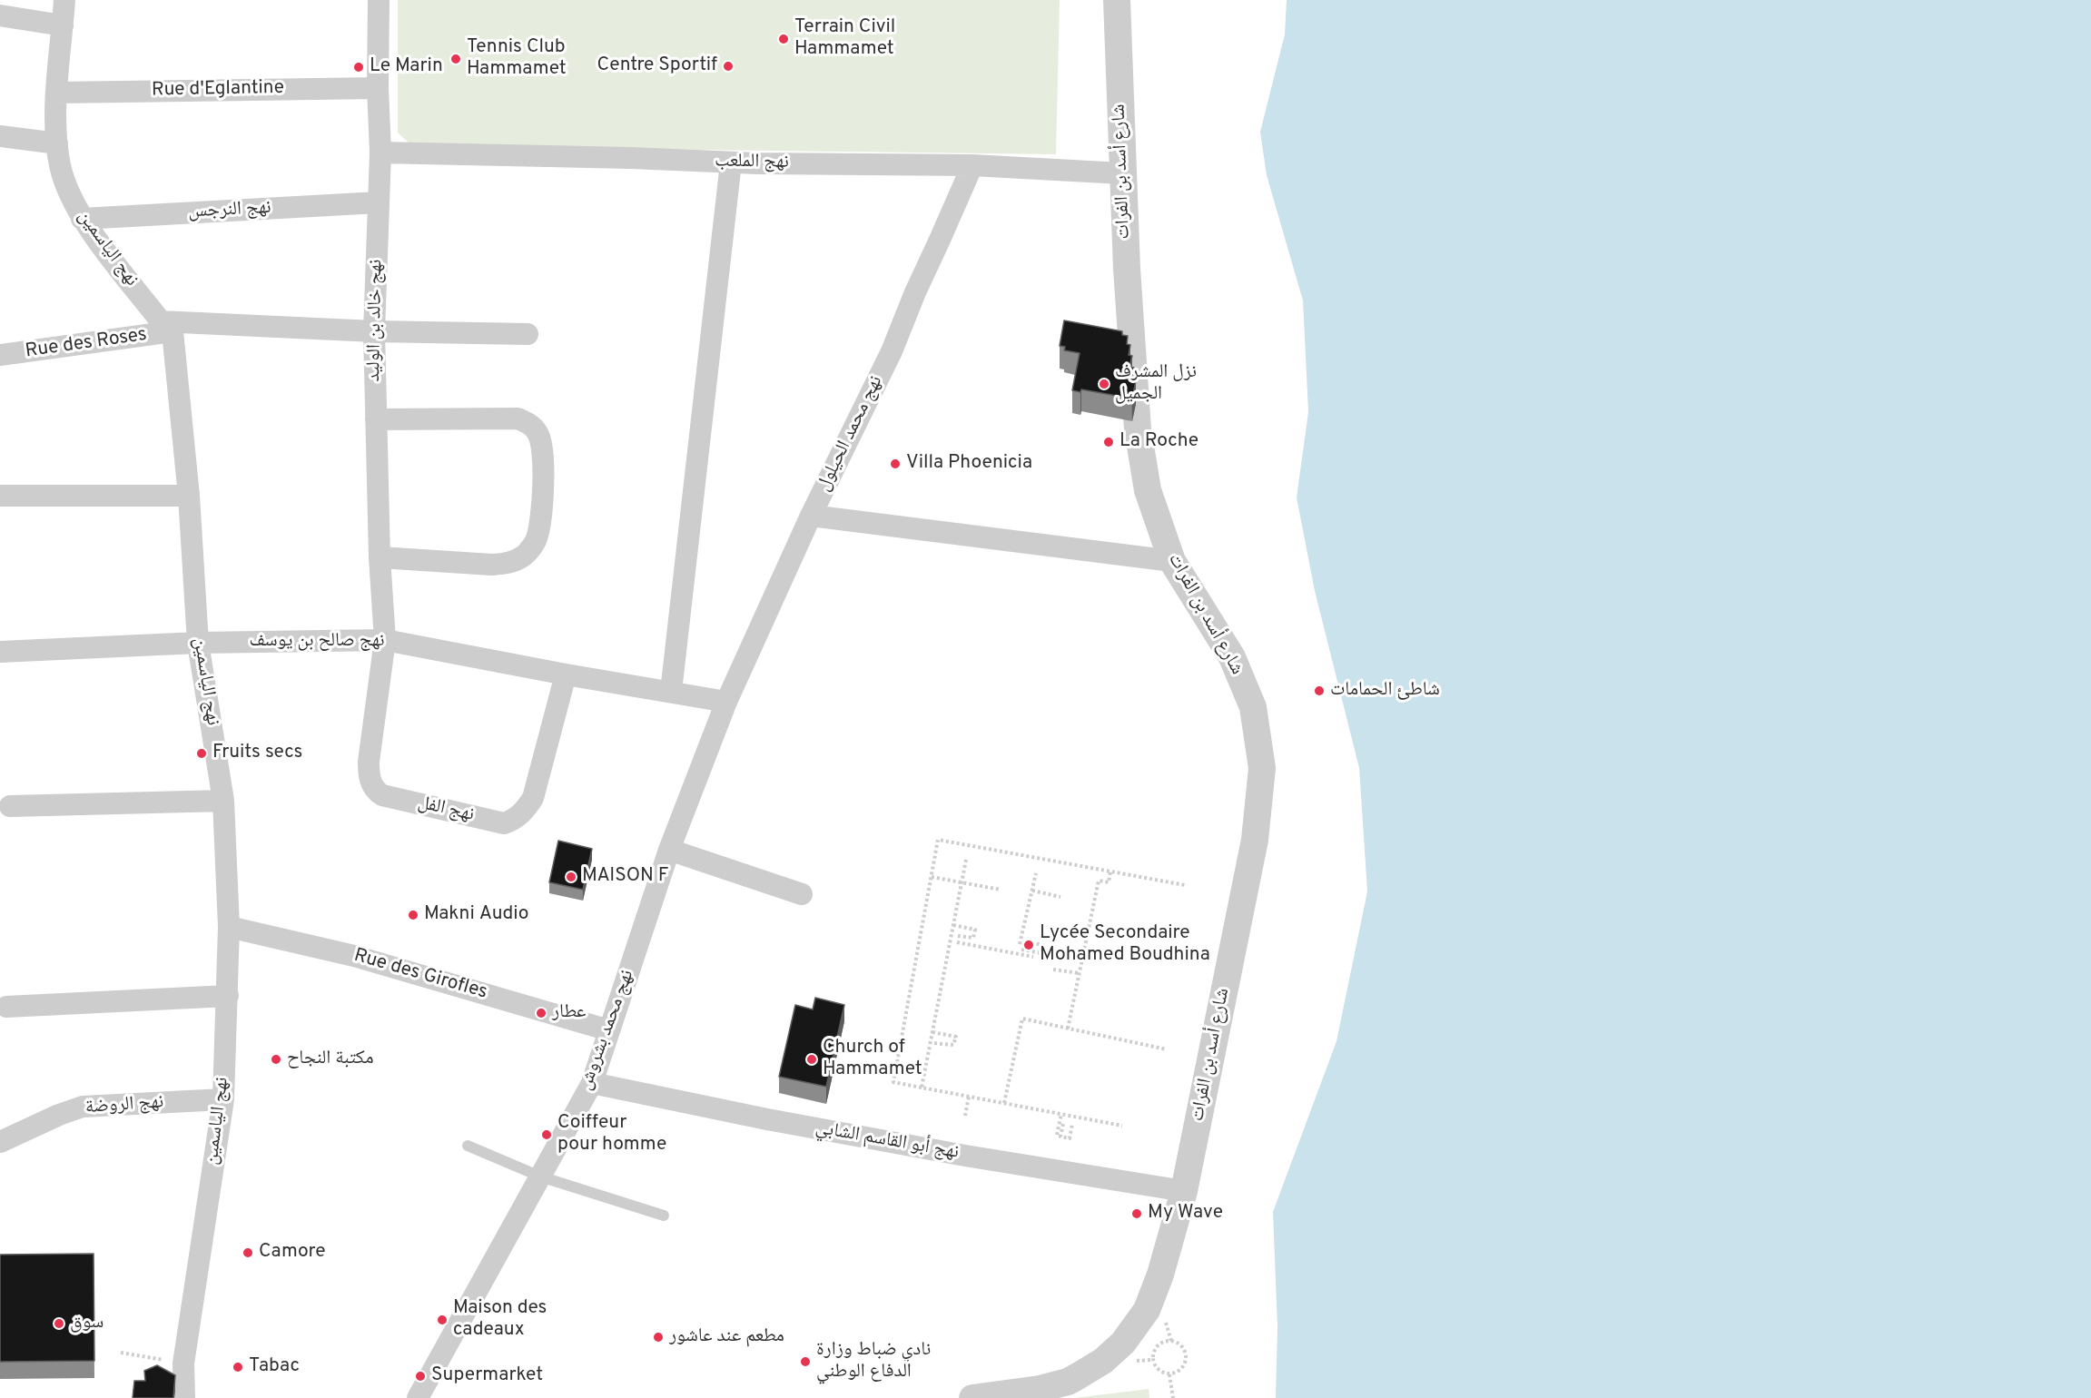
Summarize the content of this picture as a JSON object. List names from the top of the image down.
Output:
{
  "streets": {
    "street": [
      "Rue d'Eglantine",
      "نهج الملعب",
      "شارع أسد بن الفرات",
      "نهج النرجس",
      "نهج الياسمين",
      "نهج خالد بن الوليد",
      "Rue des Roses",
      "نهج محمد الحيلول",
      "نهج صالح بن يوسف",
      "نهج الفل",
      "Rue des Girofles",
      "نهج محمد بشروش",
      "نهج الروضة",
      "نهج أبو القاسم الشابي"
    ]
  },
  "crossings": [
    ["Rue d'Eglantine", "نهج الياسمين"],
    ["Rue d'Eglantine", "نهج خالد بن الوليد"],
    ["نهج الملعب", "شارع أسد بن الفرات"],
    ["نهج الملعب", "نهج خالد بن الوليد"],
    ["نهج الملعب", "نهج محمد الحيلول"],
    ["شارع أسد بن الفرات", "نهج أبو القاسم الشابي"],
    ["نهج النرجس", "نهج الياسمين"],
    ["نهج النرجس", "نهج خالد بن الوليد"],
    ["نهج الياسمين", "Rue des Roses"],
    ["نهج الياسمين", "نهج صالح بن يوسف"],
    ["نهج الياسمين", "Rue des Girofles"],
    ["نهج الياسمين", "نهج الروضة"],
    ["نهج خالد بن الوليد", "Rue des Roses"],
    ["نهج خالد بن الوليد", "نهج صالح بن يوسف"],
    ["نهج خالد بن الوليد", "نهج الفل"],
    ["نهج محمد الحيلول", "نهج صالح بن يوسف"],
    ["نهج محمد الحيلول", "نهج محمد بشروش"],
    ["نهج صالح بن يوسف", "نهج الفل"],
    ["نهج صالح بن يوسف", "نهج محمد بشروش"],
    ["Rue des Girofles", "نهج محمد بشروش"],
    ["نهج محمد بشروش", "نهج أبو القاسم الشابي"]
  ],
  "places": [
    "Terrain Civil Hammamet",
    "Tennis Club Hammamet",
    "Centre Sportif",
    "Le Marin",
    "نزل المشرف الجميل",
    "La Roche",
    "Villa Phoenicia",
    "شاطئ الحمامات",
    "Fruits secs",
    "MAISON F",
    "Makni Audio",
    "Lycée Secondaire Mohamed Boudhina",
    "عطار",
    "مكتبة النجاح",
    "Church of Hammamet",
    "Coiffeur pour homme",
    "My Wave",
    "Camore",
    "Maison des cadeaux",
    "سوق",
    "مطعم عند عاشور",
    "نادي ضباط وزارة الدفاع الوطني",
    "Tabac",
    "Supermarket"
  ]
}
